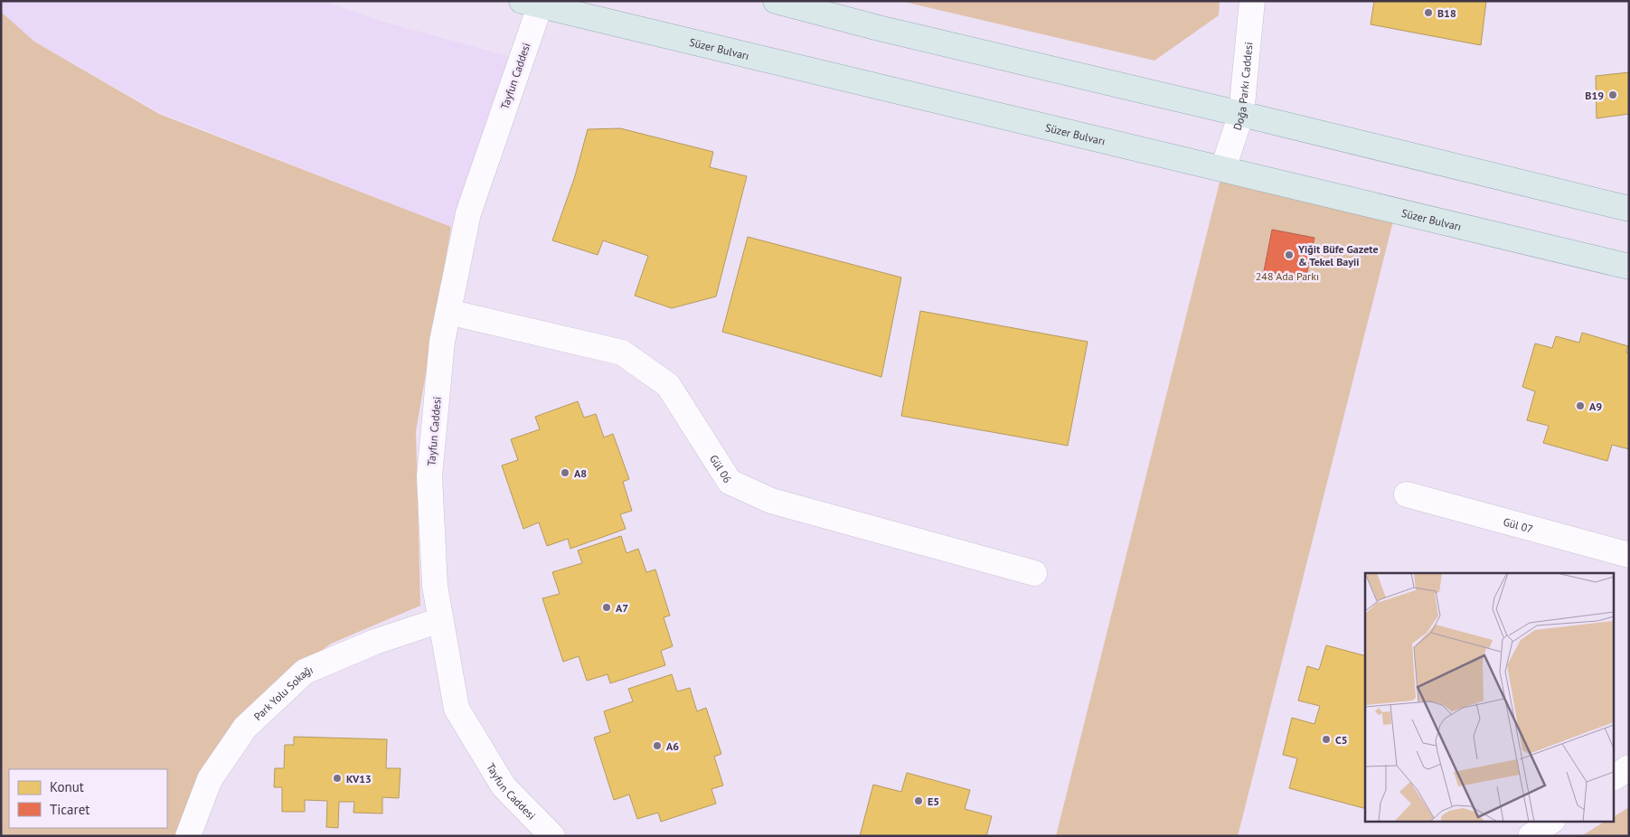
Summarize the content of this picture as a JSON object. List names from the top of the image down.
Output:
{
  "streets": {
    "main road": ["Süzer Bulvarı"],
    "street": [
      "Tayfun Caddesi",
      "Doğa Parkı Caddesi",
      "Gül 06",
      "Gül 07",
      "Park Yolu Sokağı"
    ]
  },
  "crossings": [
    ["Süzer Bulvarı", "Tayfun Caddesi"],
    ["Süzer Bulvarı", "Doğa Parkı Caddesi"],
    ["Tayfun Caddesi", "Gül 06"],
    ["Tayfun Caddesi", "Park Yolu Sokağı"]
  ],
  "parks": ["248 Ada Parkı"],
  "places": [
    "B18",
    "B19",
    "Yiğit Büfe Gazete & Tekel Bayii",
    "A9",
    "A8",
    "A7",
    "C5",
    "A6",
    "KV13",
    "E5"
  ],
  "legend": ["Konut", "Ticaret"]
}
